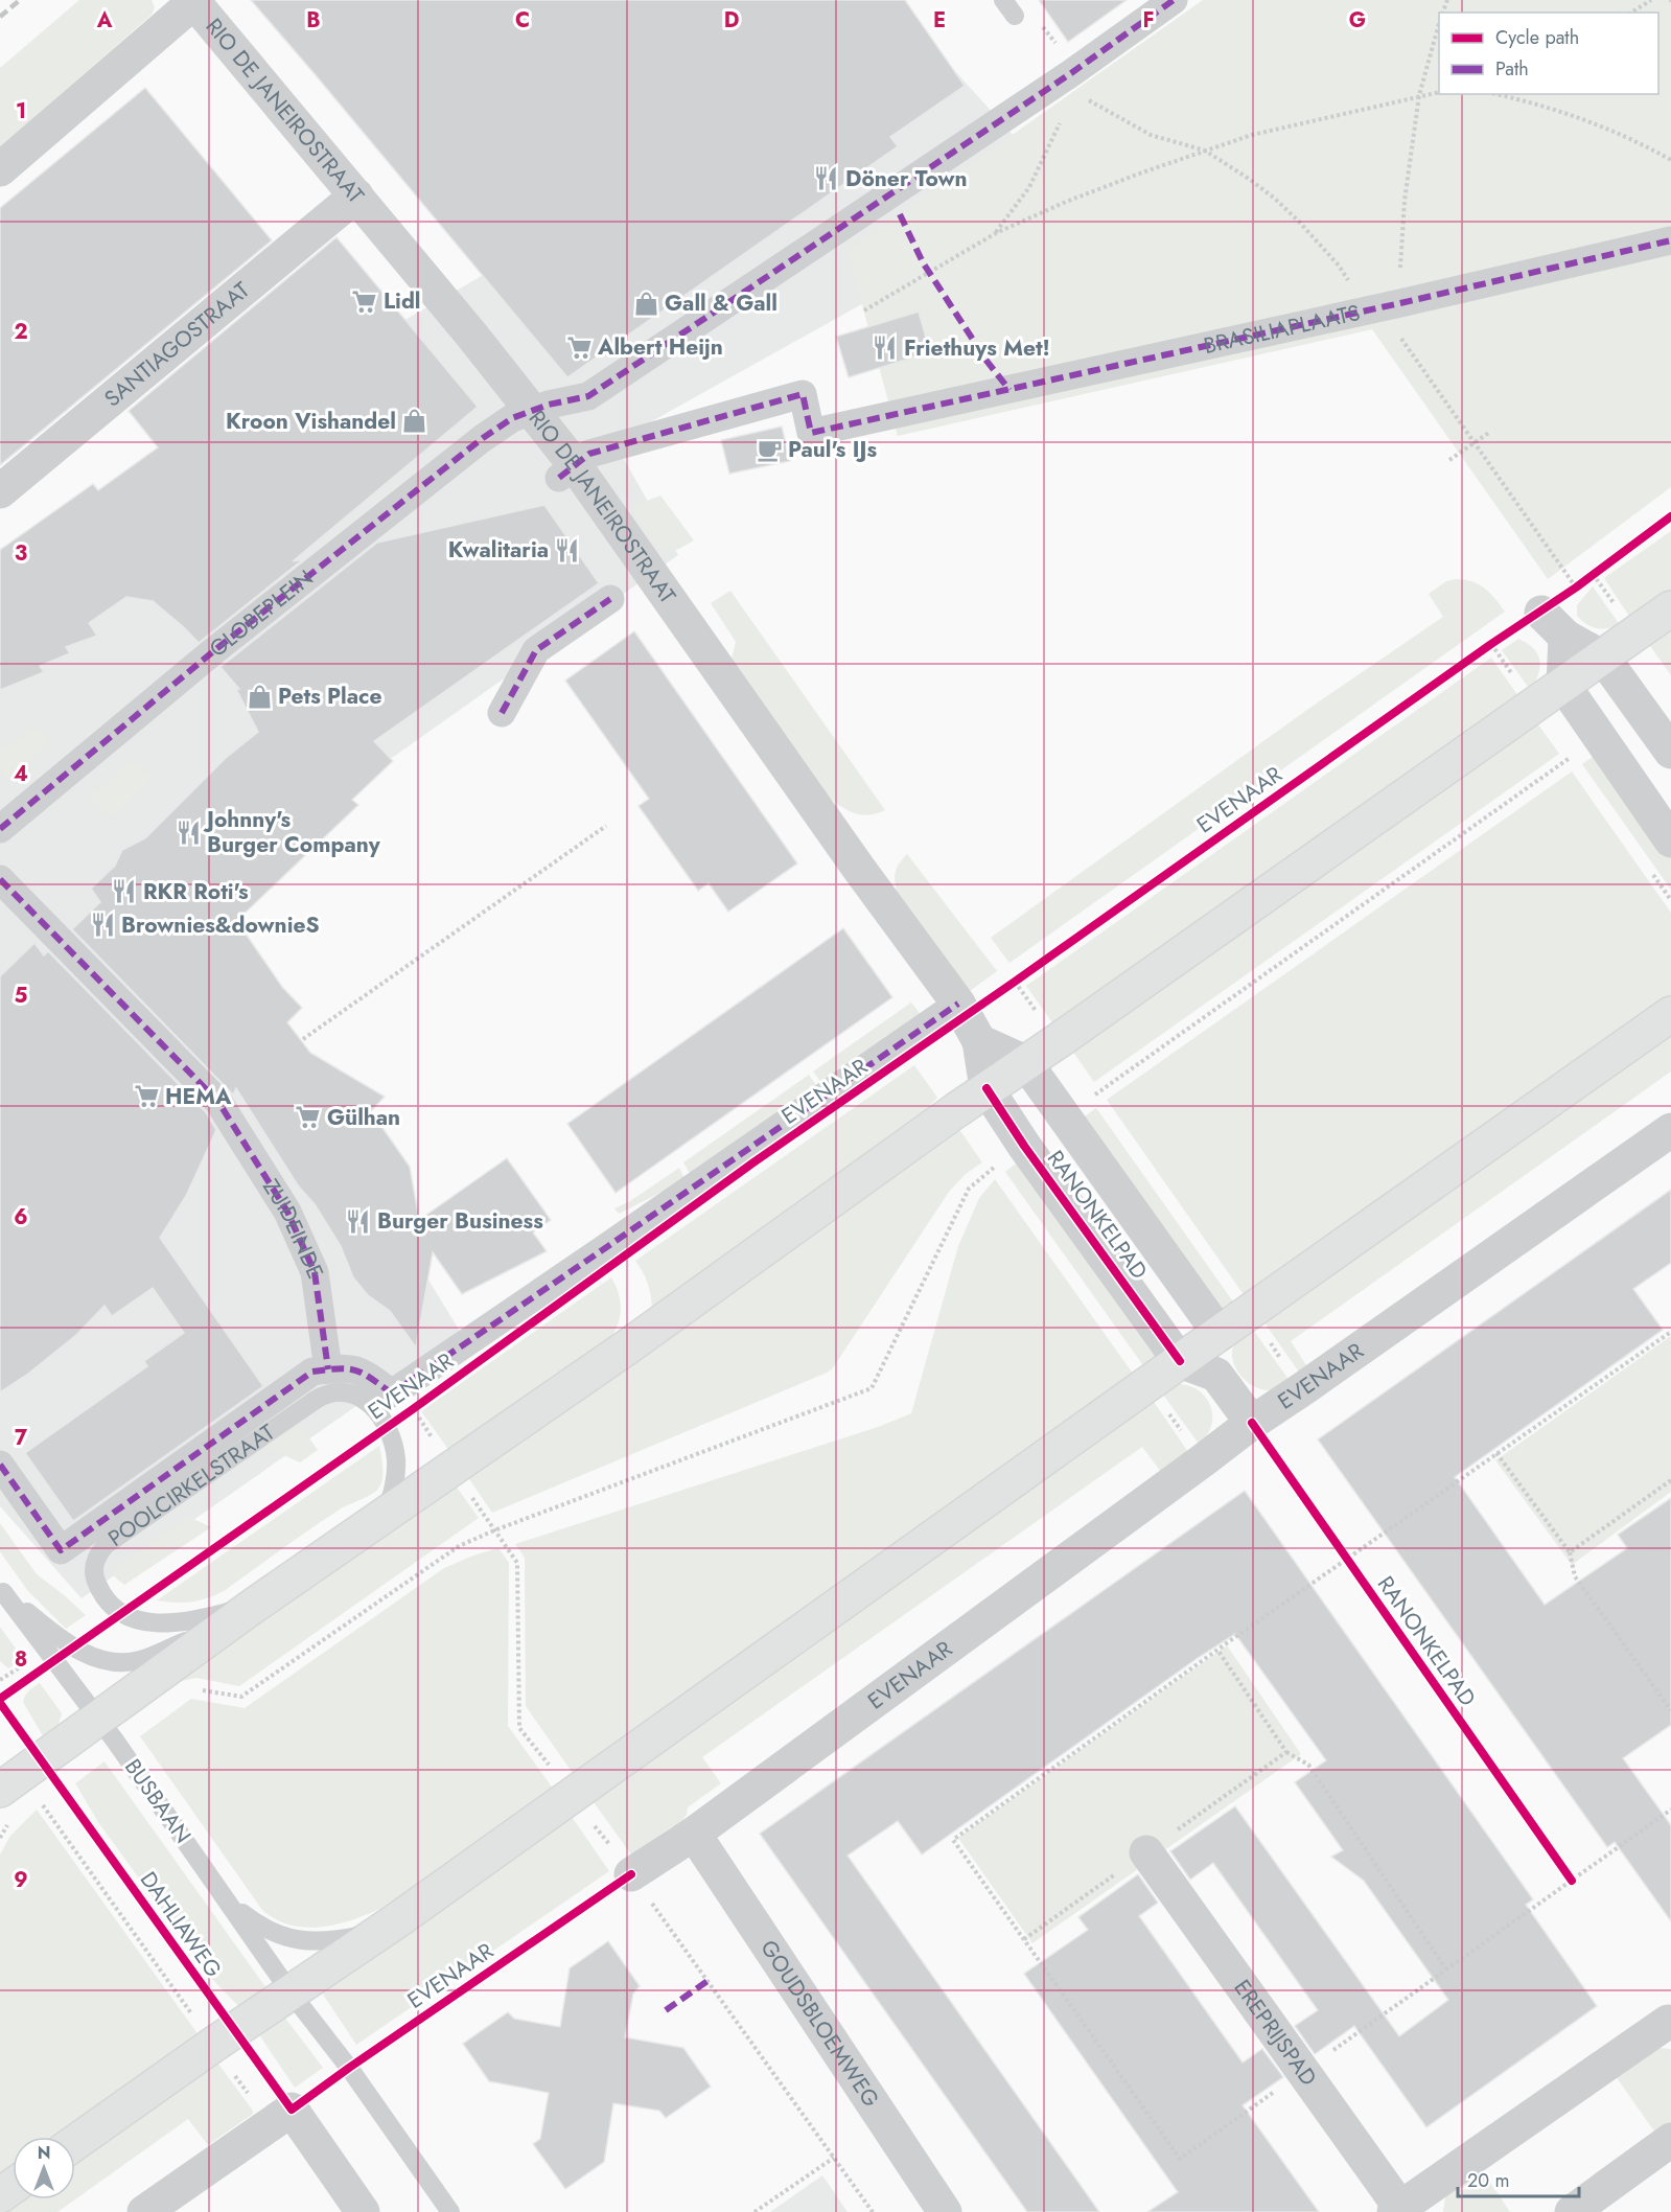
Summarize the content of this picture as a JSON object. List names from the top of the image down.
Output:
{
  "streets": {
    "street": [
      "RIO DE JANEIROSTRAAT",
      "BRASILIAPLAATS",
      "SANTIAGOSTRAAT",
      "GLOBEPLEIN",
      "EVENAAR",
      "RANONKELPAD",
      "ZUIDEINDE",
      "POOLCIRKELSTRAAT",
      "GOUDSBLOEMWEG",
      "EREPRIJSPAD"
    ],
    "lane": ["BUSBAAN"],
    "cycle path": ["DAHLIAWEG"]
  },
  "crossings": [
    ["RIO DE JANEIROSTRAAT", "BRASILIAPLAATS"],
    ["RIO DE JANEIROSTRAAT", "SANTIAGOSTRAAT"],
    ["RIO DE JANEIROSTRAAT", "GLOBEPLEIN"],
    ["RIO DE JANEIROSTRAAT", "RANONKELPAD"],
    ["EVENAAR", "GOUDSBLOEMWEG"],
    ["ZUIDEINDE", "POOLCIRKELSTRAAT"]
  ],
  "places": {
    "restaurant": [
      "Döner Town",
      "Friethuys Met!",
      "Kwalitaria",
      "Johnny's Burger Company",
      "RKR Roti's",
      "Brownies&downieS",
      "Burger Business"
    ],
    "supermarket": [
      "Lidl",
      "Albert Heijn",
      "HEMA",
      "Gülhan"
    ],
    "shop": ["Gall & Gall", "Kroon Vishandel", "Pets Place"],
    "cafe": ["Paul's IJs"]
  },
  "legend": ["Cycle path", "Path"],
  "scale_bar": "20 m",
  "north": "top",
  "grid": {
    "columns": [
      "A",
      "B",
      "C",
      "D",
      "E",
      "F",
      "G"
    ],
    "rows": [
      "1",
      "2",
      "3",
      "4",
      "5",
      "6",
      "7",
      "8",
      "9"
    ]
  }
}
